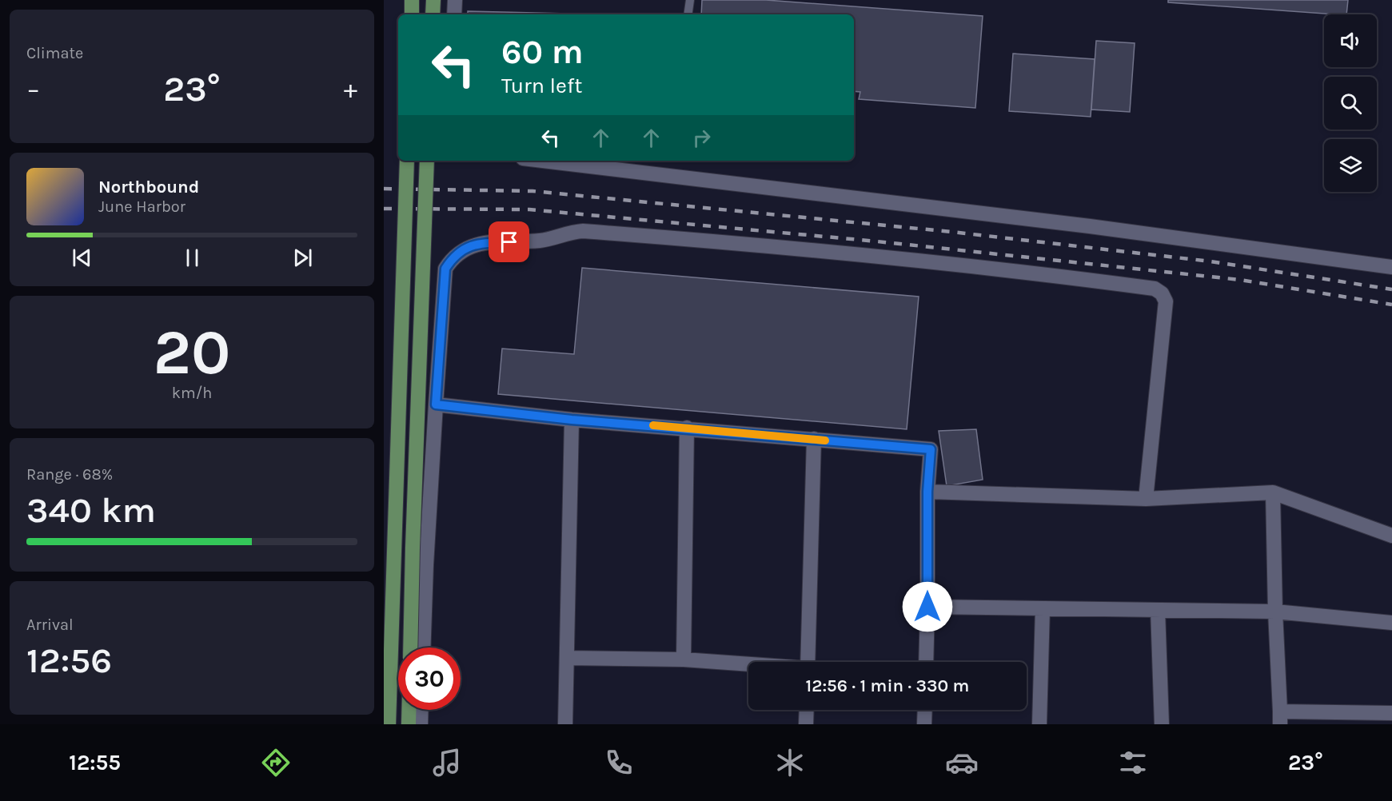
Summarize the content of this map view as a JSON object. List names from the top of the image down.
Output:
{
  "page": {
    "tile": [
      "Climate",
      ["20", "km/h"],
      ["Range · 68%", "340 km"],
      ["Arrival", "12:56"]
    ],
    "turn": ["60 m", "Turn left"],
    "heat": ["−", "23°", "+"],
    "song": ["Northbound", "June Harbor"],
    "limit": "30",
    "trip": "12:56 · 1 min · 330 m",
    "tabs": ["12:55", "23°"]
  }
}
